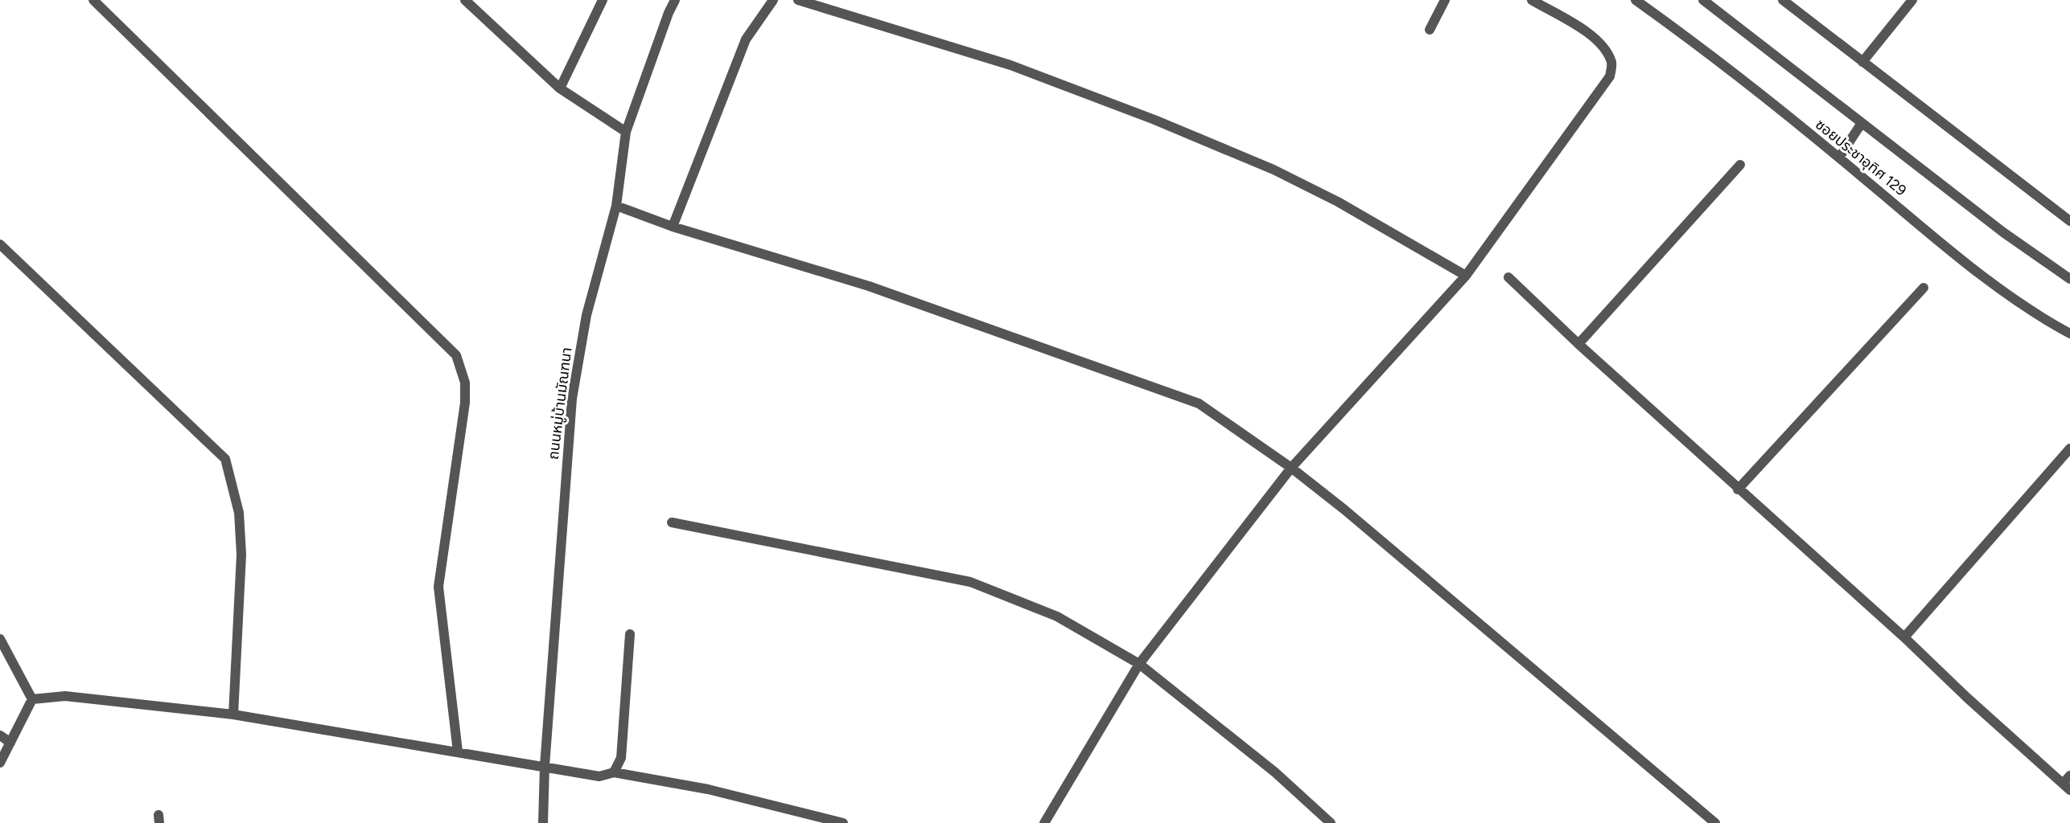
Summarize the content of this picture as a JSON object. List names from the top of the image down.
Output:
{
  "streets": {
    "street": ["ซอยประชาอุทิศ 129", "ถนนหมู่บ้านมัณฑนา"]
  }
}
